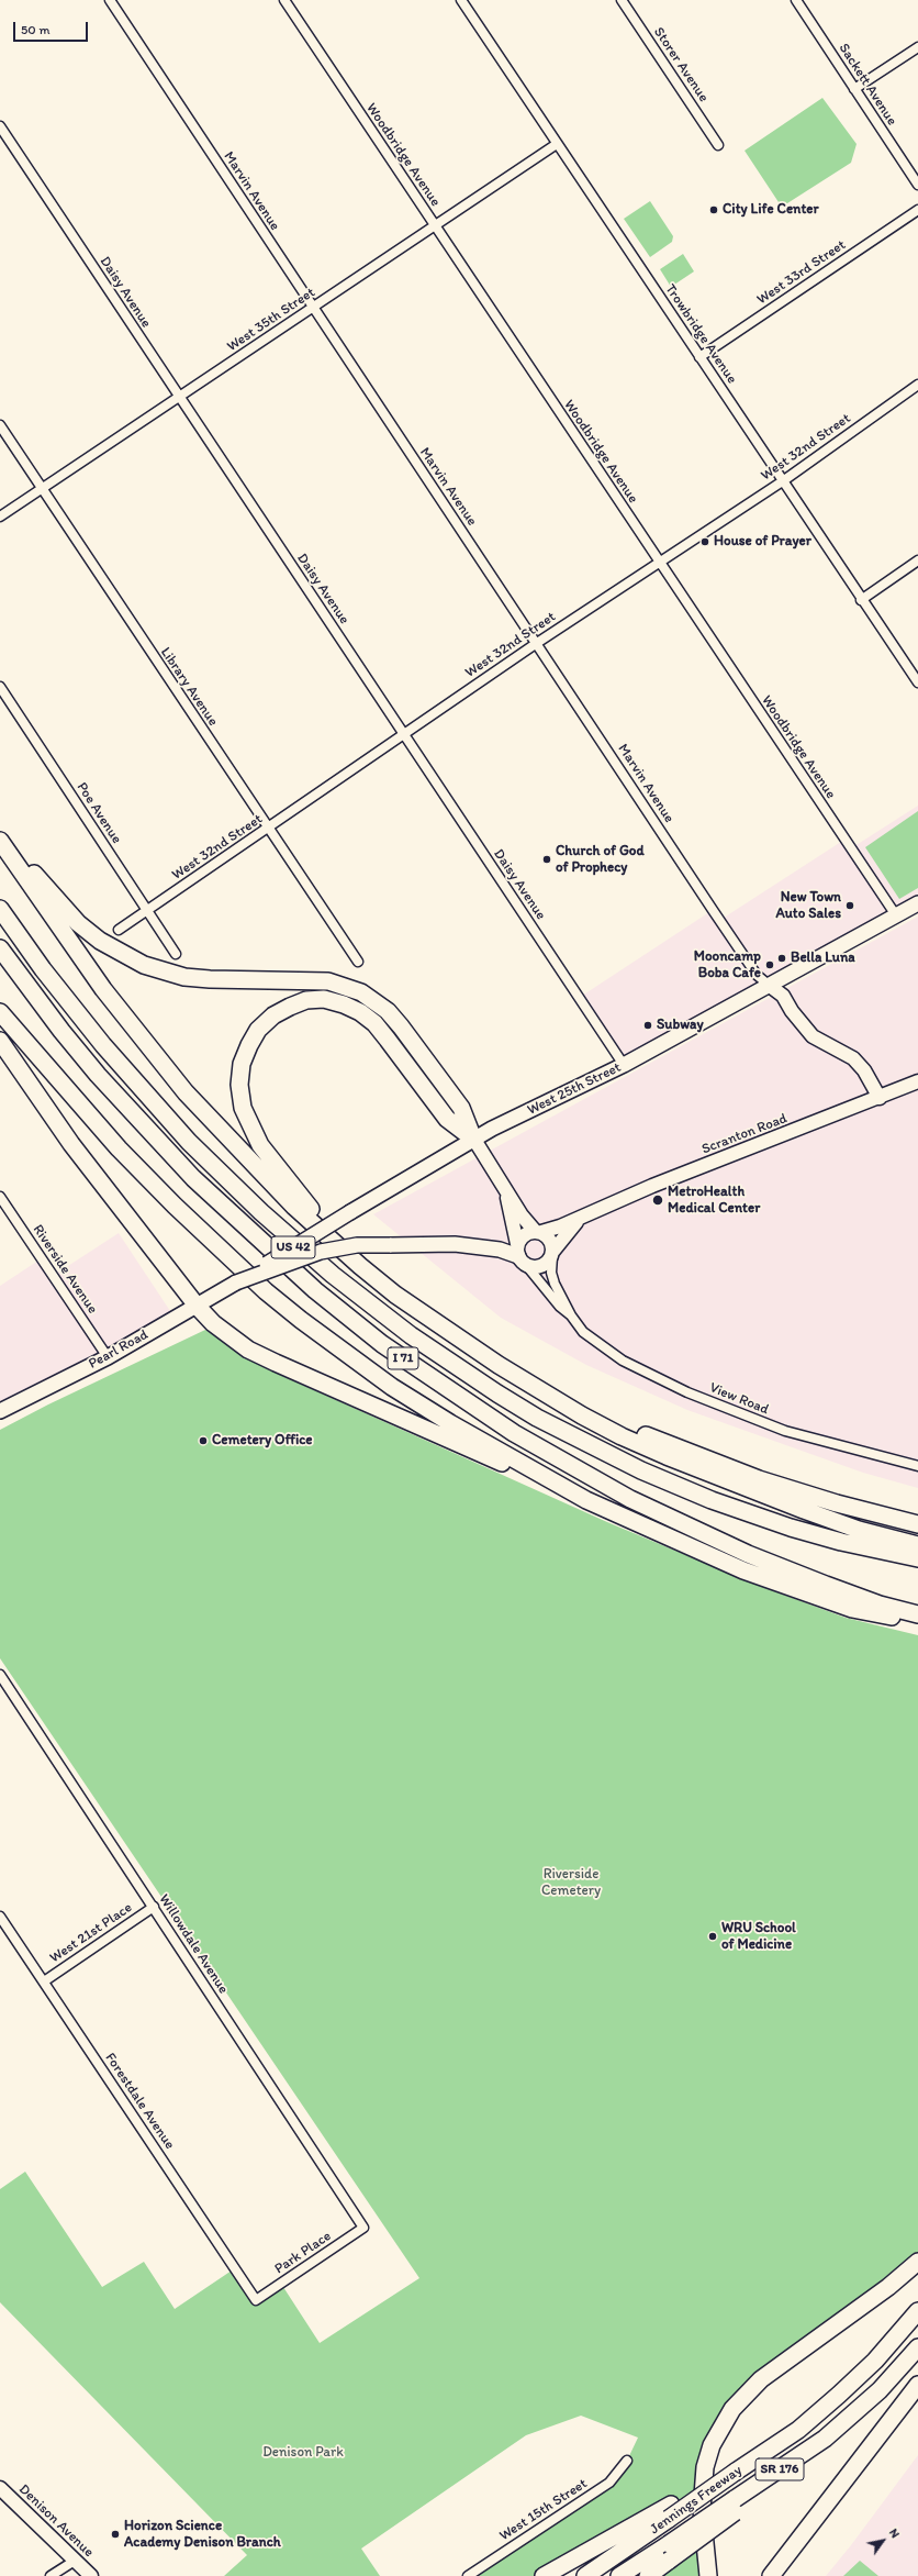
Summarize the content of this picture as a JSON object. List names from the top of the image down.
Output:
{
  "streets": {
    "highway": ["I 71", "SR 176", "Jennings Freeway"],
    "main road": ["West 25th Street", "US 42", "Pearl Road"],
    "street": [
      "Storer Avenue",
      "Sackett Avenue",
      "Woodbridge Avenue",
      "Marvin Avenue",
      "West 33rd Street",
      "Daisy Avenue",
      "West 35th Street",
      "Trowbridge Avenue",
      "West 32nd Street",
      "Library Avenue",
      "Poe Avenue",
      "Scranton Road",
      "Riverside Avenue",
      "View Road",
      "West 21st Place",
      "Willowdale Avenue",
      "Forestdale Avenue",
      "Park Place",
      "West 15th Street",
      "Denison Avenue"
    ]
  },
  "crossings": [
    ["Woodbridge Avenue", "West 35th Street"],
    ["Woodbridge Avenue", "West 32nd Street"],
    ["Woodbridge Avenue", "West 25th Street"],
    ["Marvin Avenue", "West 35th Street"],
    ["Marvin Avenue", "West 32nd Street"],
    ["Marvin Avenue", "West 25th Street"],
    ["West 33rd Street", "Trowbridge Avenue"],
    ["Daisy Avenue", "West 35th Street"],
    ["Daisy Avenue", "West 32nd Street"],
    ["Daisy Avenue", "West 25th Street"],
    ["West 35th Street", "Trowbridge Avenue"],
    ["West 35th Street", "Library Avenue"],
    ["Trowbridge Avenue", "West 32nd Street"],
    ["West 32nd Street", "Library Avenue"],
    ["West 32nd Street", "Poe Avenue"],
    ["West 25th Street", "Pearl Road"],
    ["Scranton Road", "View Road"],
    ["Riverside Avenue", "Pearl Road"],
    ["West 21st Place", "Willowdale Avenue"],
    ["West 21st Place", "Forestdale Avenue"],
    ["Willowdale Avenue", "Park Place"],
    ["Forestdale Avenue", "Park Place"]
  ],
  "parks": ["Riverside Cemetery", "Denison Park"],
  "places": [
    "City Life Center",
    "House of Prayer",
    "Church of God of Prophecy",
    "New Town Auto Sales",
    "Bella Luna",
    "Mooncamp Boba Cafe",
    "Subway",
    "MetroHealth Medical Center",
    "Cemetery Office",
    "WRU School of Medicine",
    "Horizon Science Academy Denison Branch"
  ],
  "scale_bar": "50 m",
  "north": "top right"
}
